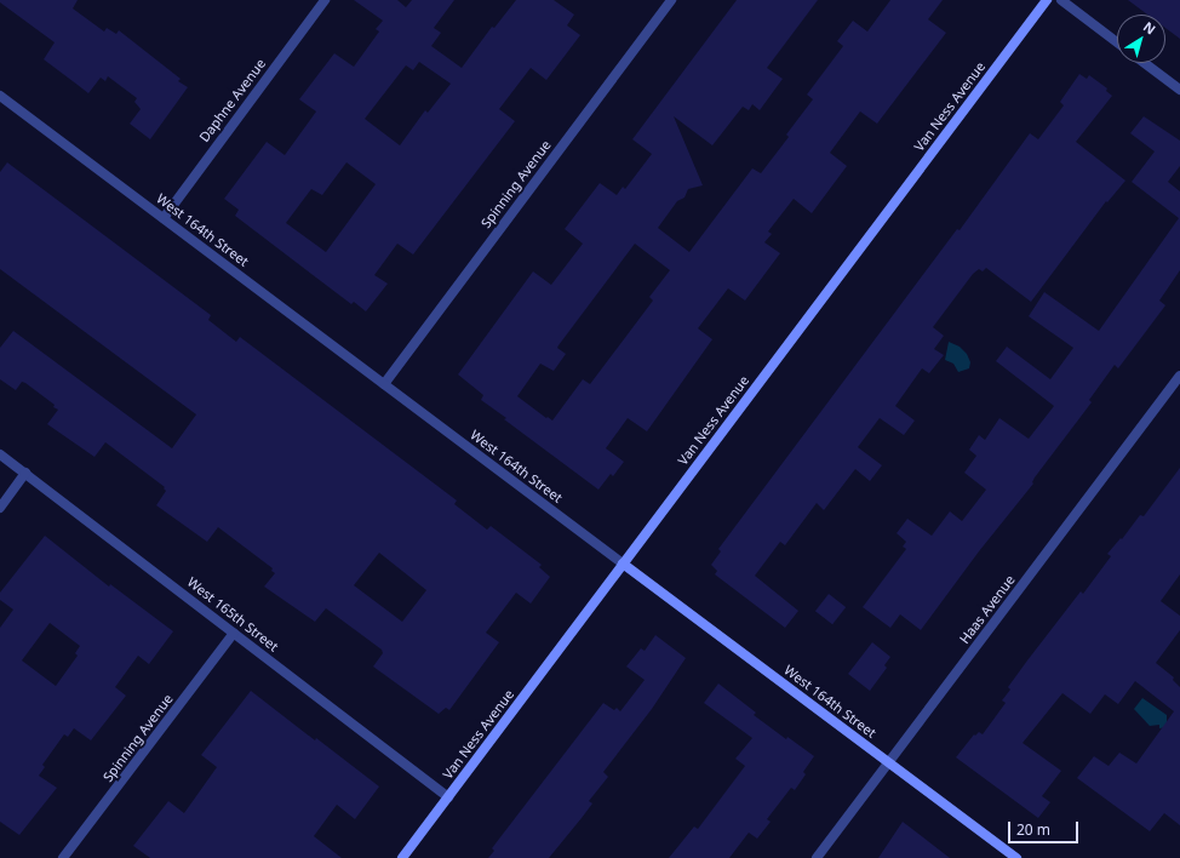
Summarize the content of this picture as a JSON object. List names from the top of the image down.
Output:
{
  "streets": {
    "main road": ["Van Ness Avenue", "West 164th Street"],
    "street": [
      "Daphne Avenue",
      "Spinning Avenue",
      "Haas Avenue",
      "West 165th Street"
    ]
  },
  "crossings": [
    ["Daphne Avenue", "West 164th Street"],
    ["Van Ness Avenue", "West 164th Street"],
    ["Van Ness Avenue", "West 165th Street"],
    ["Spinning Avenue", "West 164th Street"],
    ["Spinning Avenue", "West 165th Street"],
    ["West 164th Street", "Haas Avenue"]
  ],
  "scale_bar": "20 m",
  "north": "top right"
}
